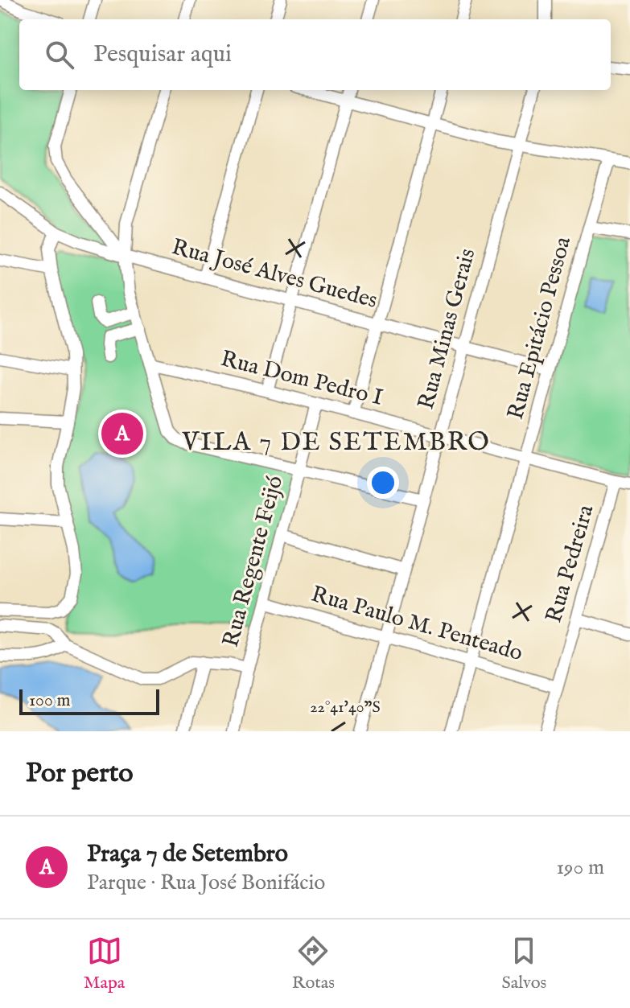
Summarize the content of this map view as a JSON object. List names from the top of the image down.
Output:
{
  "streets": {
    "street": [
      "Rua José Alves Guedes",
      "Rua Epitácio Pessoa",
      "Rua Minas Gerais",
      "Rua Dom Pedro I",
      "Rua Regente Feijó",
      "Rua Pedreira",
      "Rua Paulo M. Penteado"
    ]
  },
  "crossings": [
    ["Rua José Alves Guedes", "Rua Epitácio Pessoa"],
    ["Rua José Alves Guedes", "Rua Minas Gerais"],
    ["Rua Epitácio Pessoa", "Rua Dom Pedro I"],
    ["Rua Epitácio Pessoa", "Rua Paulo M. Penteado"],
    ["Rua Minas Gerais", "Rua Dom Pedro I"],
    ["Rua Minas Gerais", "Rua Paulo M. Penteado"],
    ["Rua Dom Pedro I", "Rua Regente Feijó"],
    ["Rua Dom Pedro I", "Rua Pedreira"],
    ["Rua Regente Feijó", "Rua Paulo M. Penteado"],
    ["Rua Pedreira", "Rua Paulo M. Penteado"]
  ],
  "districts": ["VILA 7 DE SETEMBRO"],
  "scale_bar": "100 m",
  "page": {
    "search": "Pesquisar aqui",
    "pins": "A",
    "scale": "100 m",
    "heading": "Por perto",
    "list": [
      {
        "mark": "A",
        "name": "Praça 7 de Setembro",
        "note": "Parque · Rua José Bonifácio",
        "value": "190 m"
      }
    ],
    "nav": ["Mapa", "Rotas", "Salvos"]
  },
  "coordinates": ["22°41'40\"S"]
}
